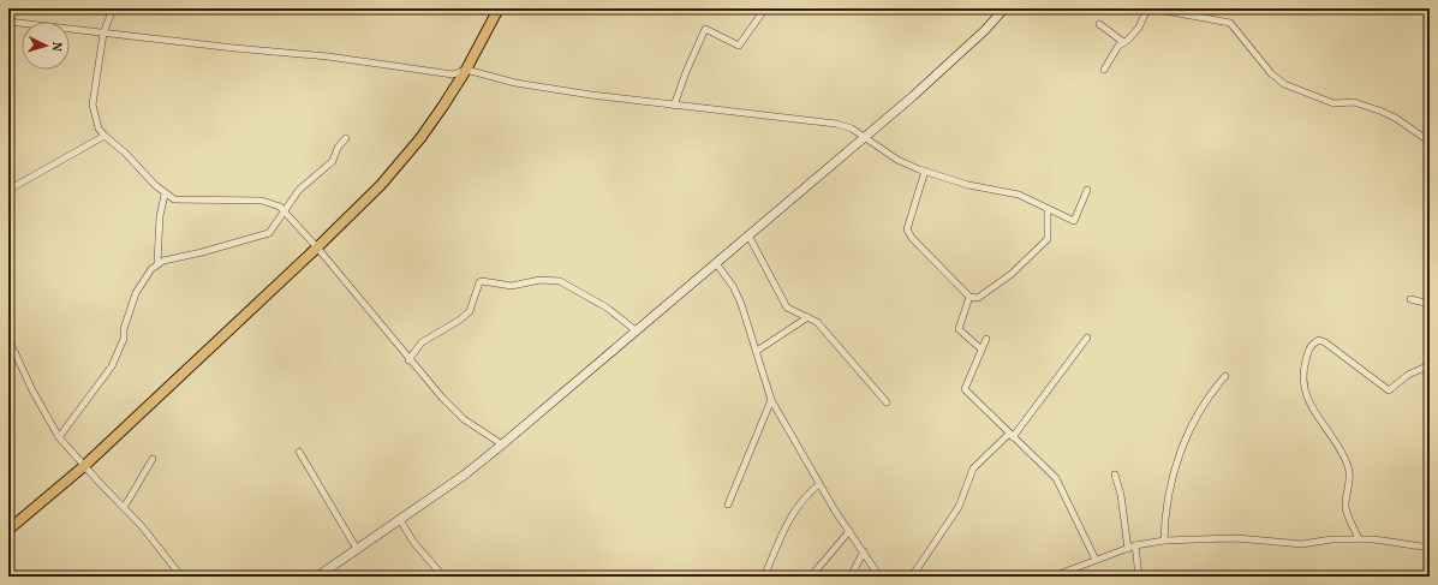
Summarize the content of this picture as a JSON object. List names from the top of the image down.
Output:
{
  "north": "right"
}
